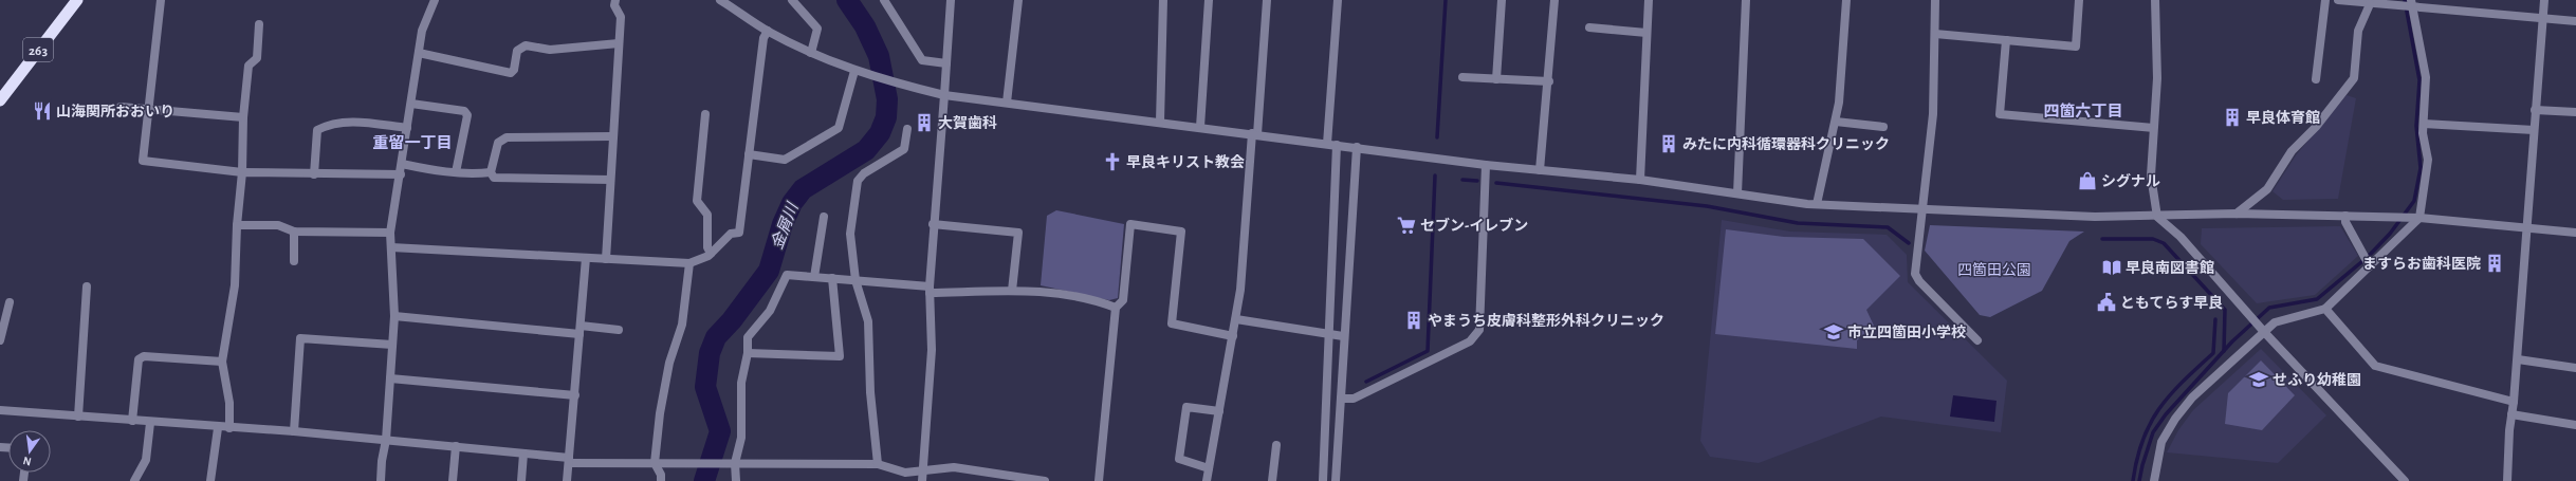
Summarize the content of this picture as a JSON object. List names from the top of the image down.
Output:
{
  "streets": {
    "highway": ["263"]
  },
  "districts": ["四箇六丁目", "重留一丁目"],
  "water": ["金屑川"],
  "parks": ["四箇田公園"],
  "places": {
    "restaurant": ["山海関所おおいり"],
    "building": [
      "早良体育館",
      "大賀歯科",
      "みたに内科循環器科クリニック",
      "ますらお歯科医院",
      "やまうち皮膚科整形外科クリニック"
    ],
    "church": ["早良キリスト教会"],
    "shop": ["シグナル"],
    "supermarket": ["セブン-イレブン"],
    "library": ["早良南図書館"],
    "public building": ["ともてらす早良"],
    "school or university": ["市立四箇田小学校", "せふり幼稚園"]
  },
  "north": "bottom"
}
